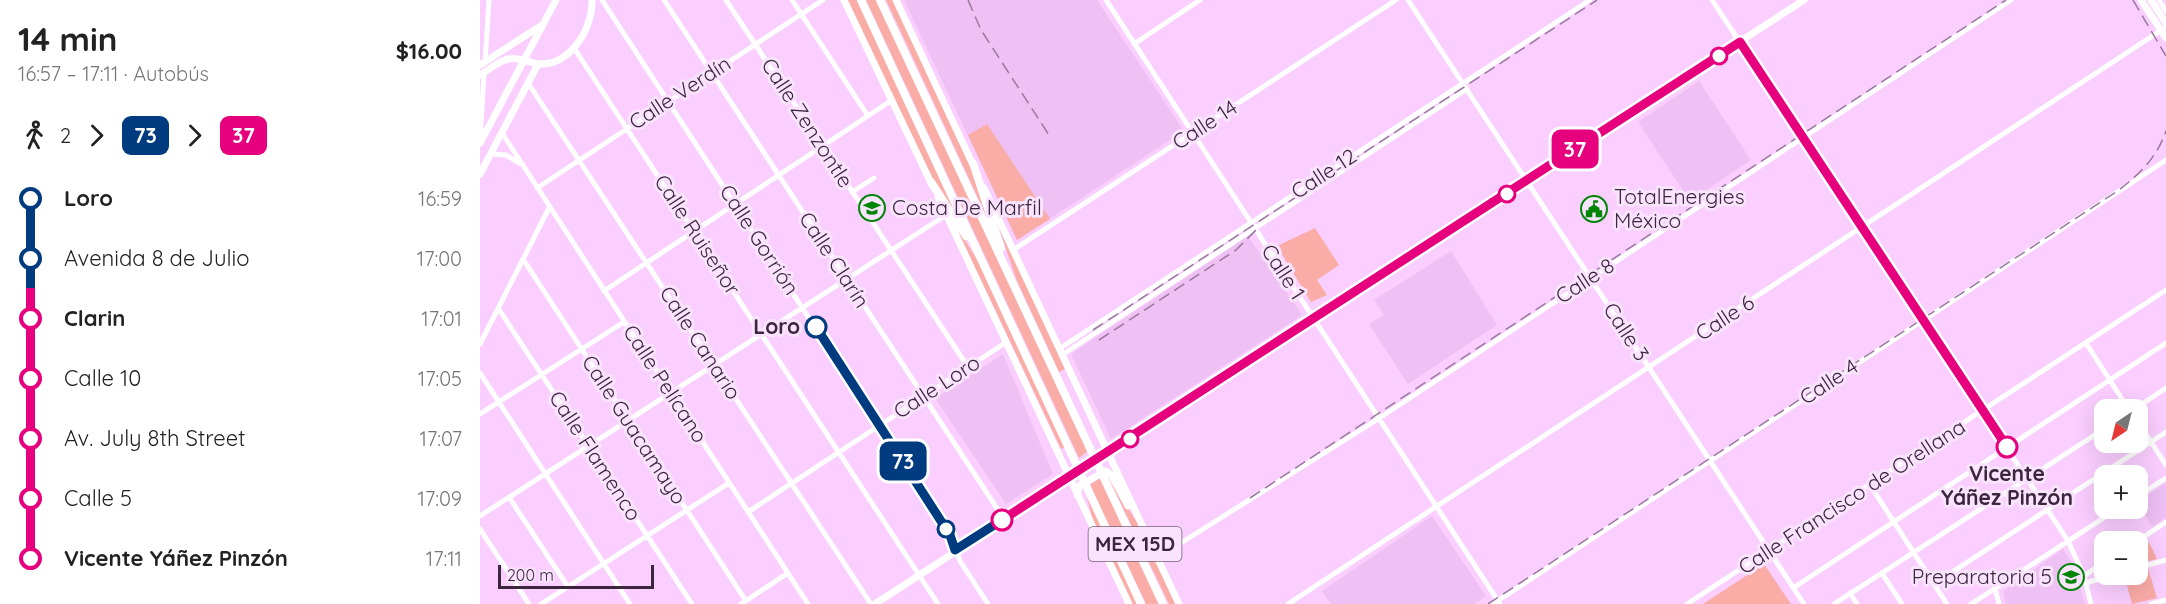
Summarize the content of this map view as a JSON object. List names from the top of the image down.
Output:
{
  "streets": {
    "highway": ["MEX 15D"],
    "street": [
      "Calle Verdín",
      "Calle Zenzontle",
      "Calle 14",
      "Calle 12",
      "Calle Ruiseñor",
      "Calle Gorrión",
      "Calle Clarín",
      "Calle 1",
      "Calle 8",
      "Calle 6",
      "Calle 3",
      "Calle Canario",
      "Calle 4",
      "Calle Pelícano",
      "Calle Loro",
      "Calle Guacamayo",
      "Calle Flamenco",
      "Calle Francisco de Orellana"
    ]
  },
  "crossings": [
    ["Calle Verdín", "Calle Zenzontle"],
    ["Calle Verdín", "Calle Ruiseñor"],
    ["Calle Verdín", "Calle Gorrión"],
    ["Calle Verdín", "Calle Clarín"],
    ["Calle Verdín", "Calle Canario"],
    ["Calle Verdín", "Calle Pelícano"],
    ["Calle Zenzontle", "Calle Loro"],
    ["Calle 14", "Calle 1"],
    ["Calle 12", "Calle 1"],
    ["Calle 12", "Calle 3"],
    ["Calle Ruiseñor", "Calle Loro"],
    ["Calle Gorrión", "Calle Loro"],
    ["Calle Clarín", "Calle Loro"],
    ["Calle 1", "Calle 8"],
    ["Calle 1", "Calle 6"],
    ["Calle 1", "Calle 4"],
    ["Calle 8", "Calle 3"],
    ["Calle 6", "Calle 3"],
    ["Calle 3", "Calle 4"],
    ["Calle 3", "Calle Francisco de Orellana"],
    ["Calle Canario", "Calle Loro"],
    ["Calle Pelícano", "Calle Loro"]
  ],
  "places": {
    "school or university": ["Costa De Marfil", "Preparatoria 5"],
    "public building": ["TotalEnergies México"],
    "other": ["Loro", "Vicente Yáñez Pinzón"]
  },
  "lines": ["bus line 37", "bus line 73"],
  "scale_bar": "200 m",
  "north": "bottom left",
  "page": {
    "heading": ["14 min", "16:57 – 17:11 · Autobús", "$16.00"],
    "on_map": ["73", "37"],
    "legs": ["2", "73", "37"],
    "list": [
      {
        "name": "Loro",
        "value": "16:59"
      },
      {
        "name": "Avenida 8 de Julio",
        "value": "17:00"
      },
      {
        "name": "Clarin",
        "value": "17:01"
      },
      {
        "name": "Calle 10",
        "value": "17:05"
      },
      {
        "name": "Av. July 8th Street",
        "value": "17:07"
      },
      {
        "name": "Calle 5",
        "value": "17:09"
      },
      {
        "name": "Vicente Yáñez Pinzón",
        "value": "17:11"
      }
    ],
    "map_buttons": ["+", "−"],
    "scale": "200 m"
  }
}
